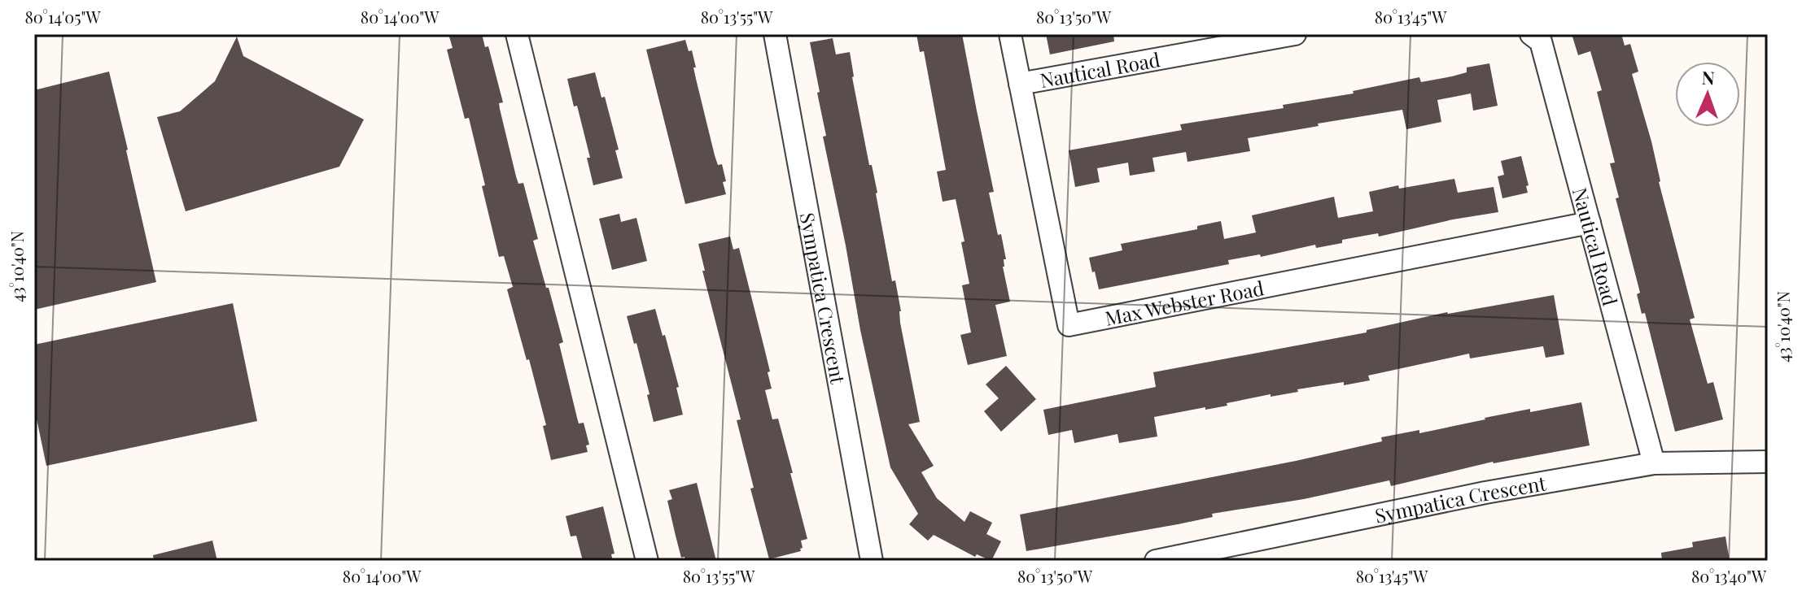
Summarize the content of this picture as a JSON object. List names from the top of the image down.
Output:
{
  "streets": {
    "street": ["Nautical Road", "Sympatica Crescent", "Max Webster Road"]
  },
  "crossings": [
    ["Nautical Road", "Sympatica Crescent"],
    ["Nautical Road", "Max Webster Road"]
  ],
  "north": "top",
  "coordinates": [
    "80°14'05\"W",
    "80°14'00\"W",
    "80°13'55\"W",
    "80°13'50\"W",
    "80°13'45\"W",
    "43°10'40\"N",
    "80°13'40\"W"
  ]
}
